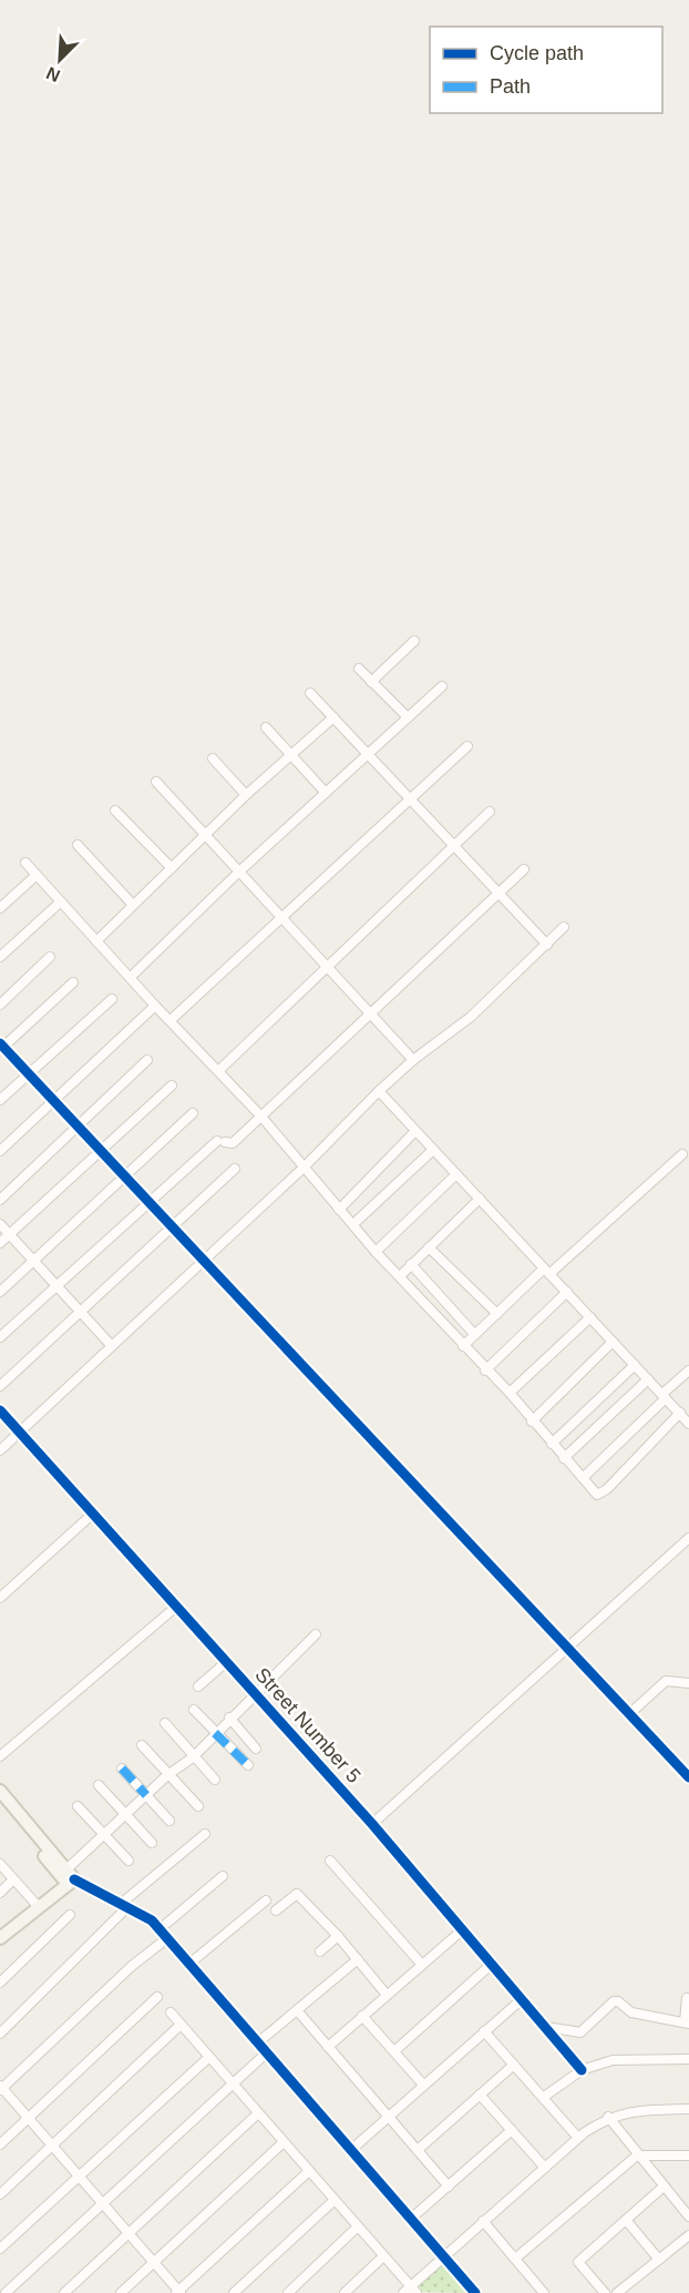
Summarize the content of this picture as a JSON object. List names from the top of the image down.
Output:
{
  "streets": {
    "street": ["Street Number 5"]
  },
  "legend": ["Cycle path", "Path"],
  "north": "bottom left"
}
